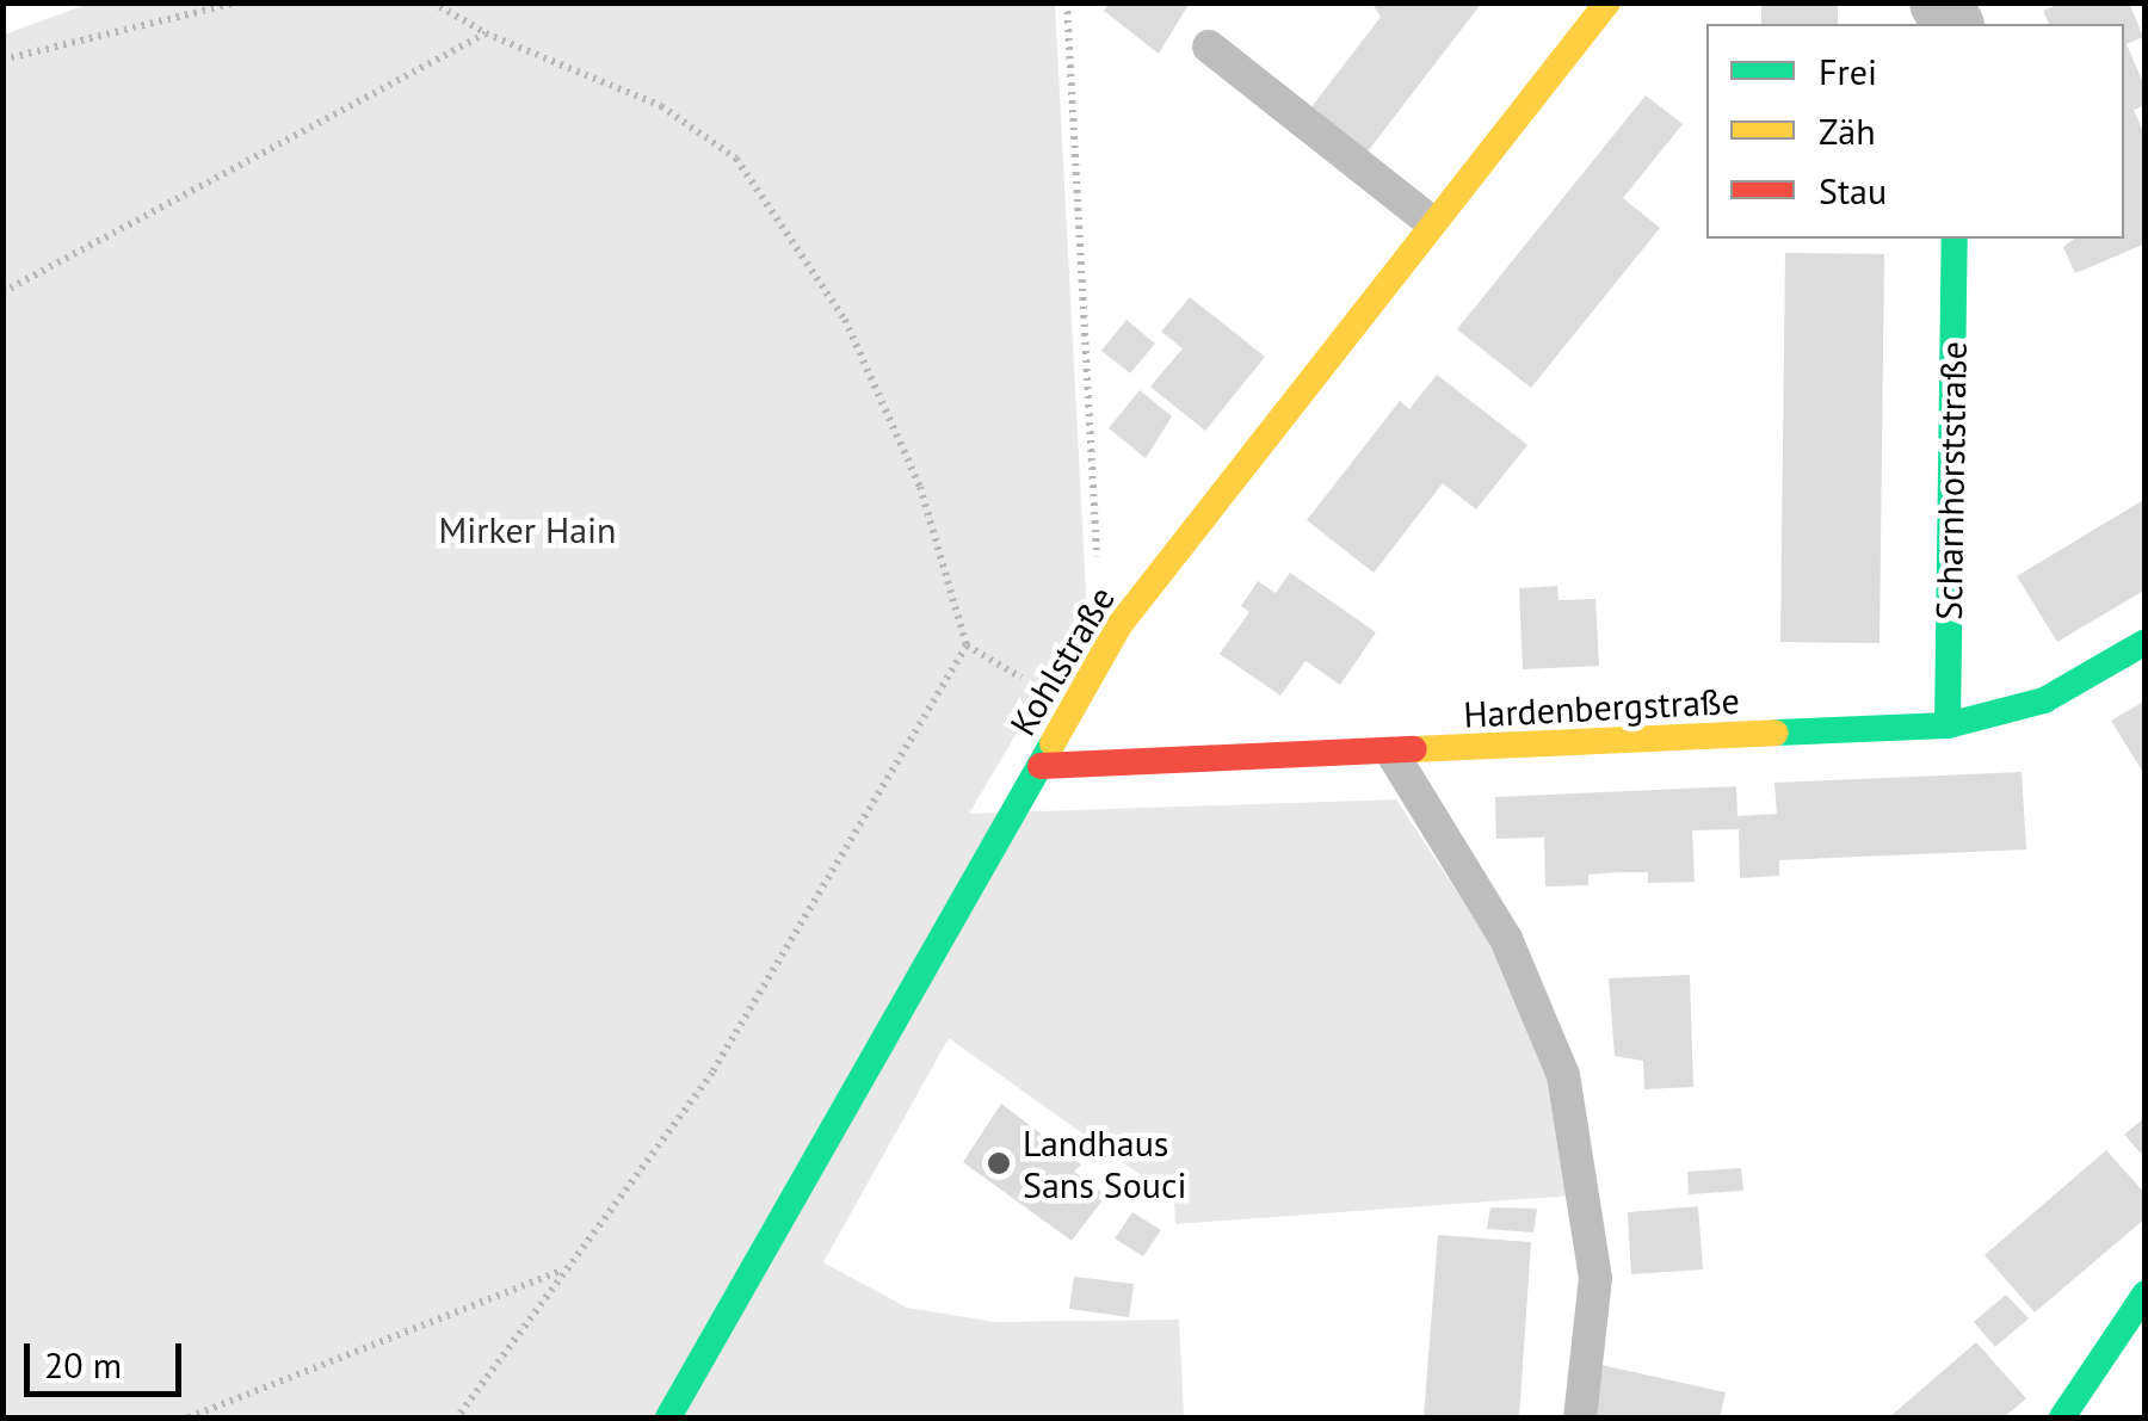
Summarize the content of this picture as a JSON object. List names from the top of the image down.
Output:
{
  "streets": {
    "street": ["Scharnhorststraße", "Kohlstraße", "Hardenbergstraße"]
  },
  "crossings": [
    ["Scharnhorststraße", "Hardenbergstraße"],
    ["Kohlstraße", "Hardenbergstraße"]
  ],
  "parks": ["Mirker Hain"],
  "places": ["Landhaus Sans Souci"],
  "legend": ["Frei", "Zäh", "Stau"],
  "scale_bar": "20 m"
}
